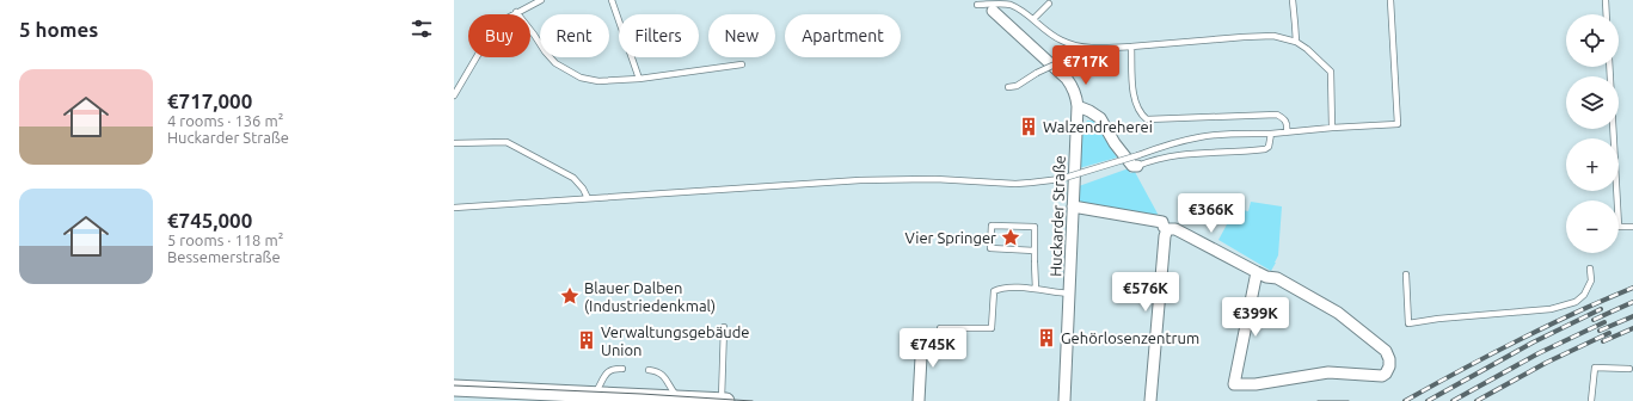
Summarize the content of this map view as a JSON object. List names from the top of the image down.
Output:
{
  "streets": {
    "street": ["Huckarder Straße"]
  },
  "places": {
    "building": ["Walzendreherei", "Gehörlosenzentrum", "Verwaltungsgebäude Union"],
    "place": ["Vier Springer", "Blauer Dalben (Industriedenkmal)"]
  },
  "page": {
    "heading": "5 homes",
    "map_buttons": ["+", "−"],
    "chip": [
      "Buy",
      "Rent",
      "Filters",
      "New",
      "Apartment"
    ],
    "price": [
      "€717K",
      "€366K",
      "€576K",
      "€399K",
      "€745K"
    ],
    "list": [
      {
        "name": "€717,000",
        "note": "4 rooms · 136 m² · Huckarder Straße"
      },
      {
        "name": "€745,000",
        "note": "5 rooms · 118 m² · Bessemerstraße"
      }
    ]
  }
}
